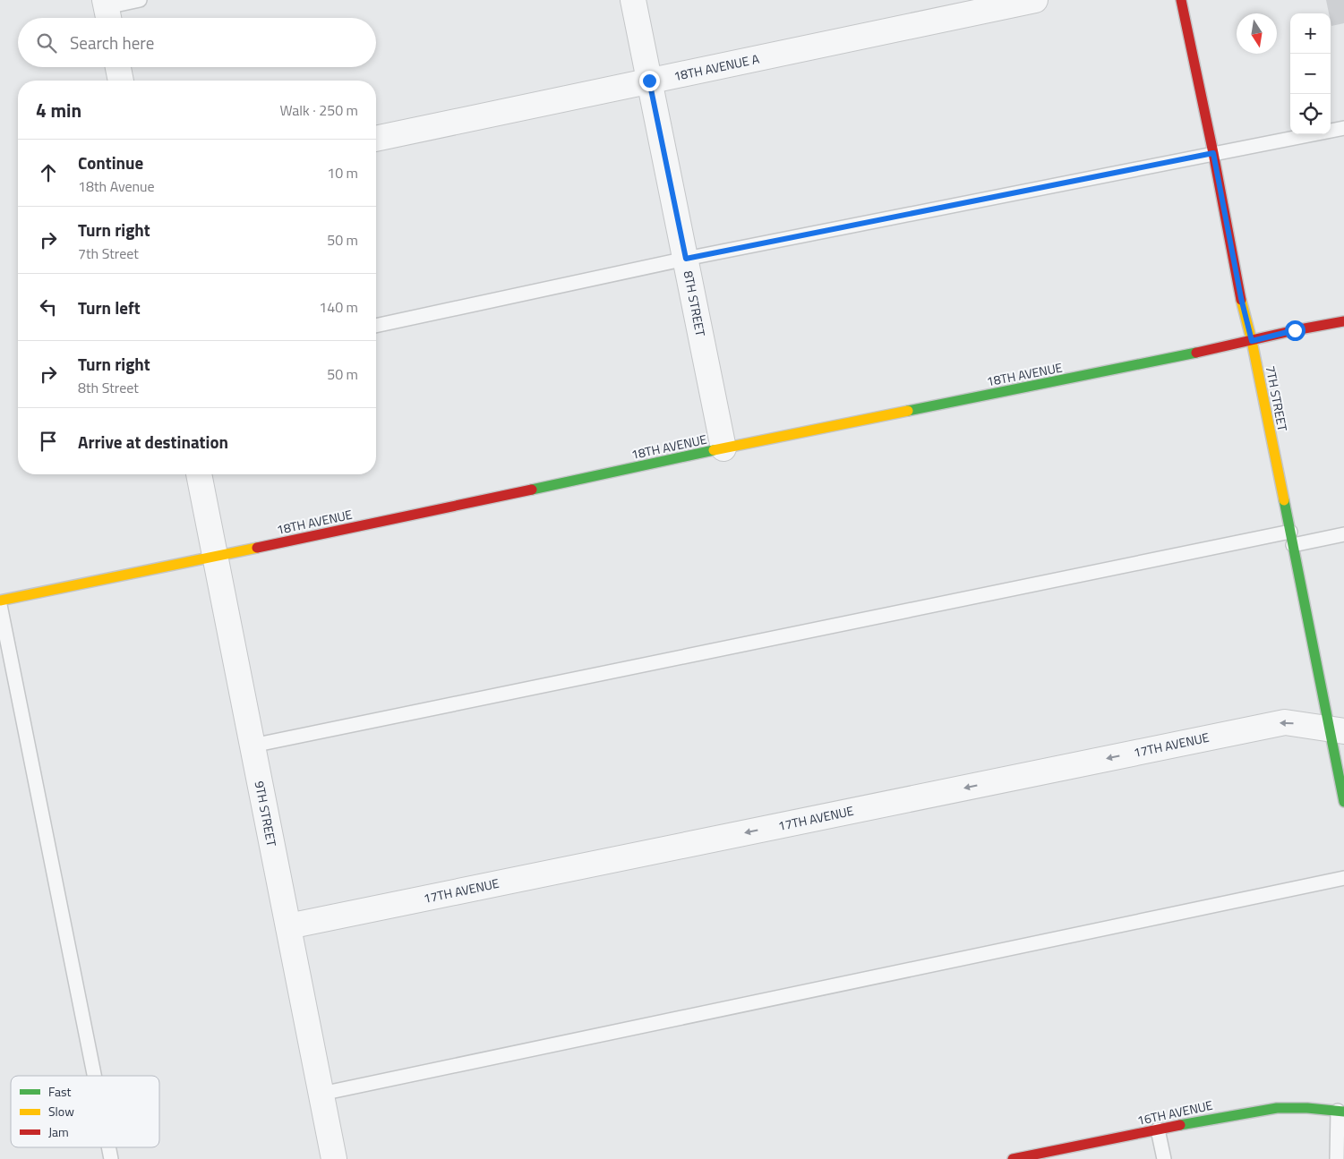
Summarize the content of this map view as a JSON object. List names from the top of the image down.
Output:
{
  "streets": {
    "street": [
      "18TH AVENUE A",
      "8TH STREET",
      "18TH AVENUE",
      "7TH STREET",
      "17TH AVENUE",
      "9TH STREET",
      "16TH AVENUE"
    ]
  },
  "crossings": [
    ["18TH AVENUE A", "8TH STREET"],
    ["8TH STREET", "18TH AVENUE"],
    ["18TH AVENUE", "7TH STREET"],
    ["18TH AVENUE", "9TH STREET"],
    ["7TH STREET", "17TH AVENUE"],
    ["17TH AVENUE", "9TH STREET"]
  ],
  "one_way": ["17TH AVENUE"],
  "legend": ["Fast", "Slow", "Jam"],
  "north": "bottom",
  "page": {
    "map_buttons": ["+", "−"],
    "search": "Search here",
    "heading": ["4 min", "Walk · 250 m"],
    "list": [
      ["Continue", "18th Avenue", "10 m"],
      ["Turn right", "7th Street", "50 m"],
      ["Turn left", "140 m"],
      ["Turn right", "8th Street", "50 m"],
      "Arrive at destination"
    ]
  }
}
